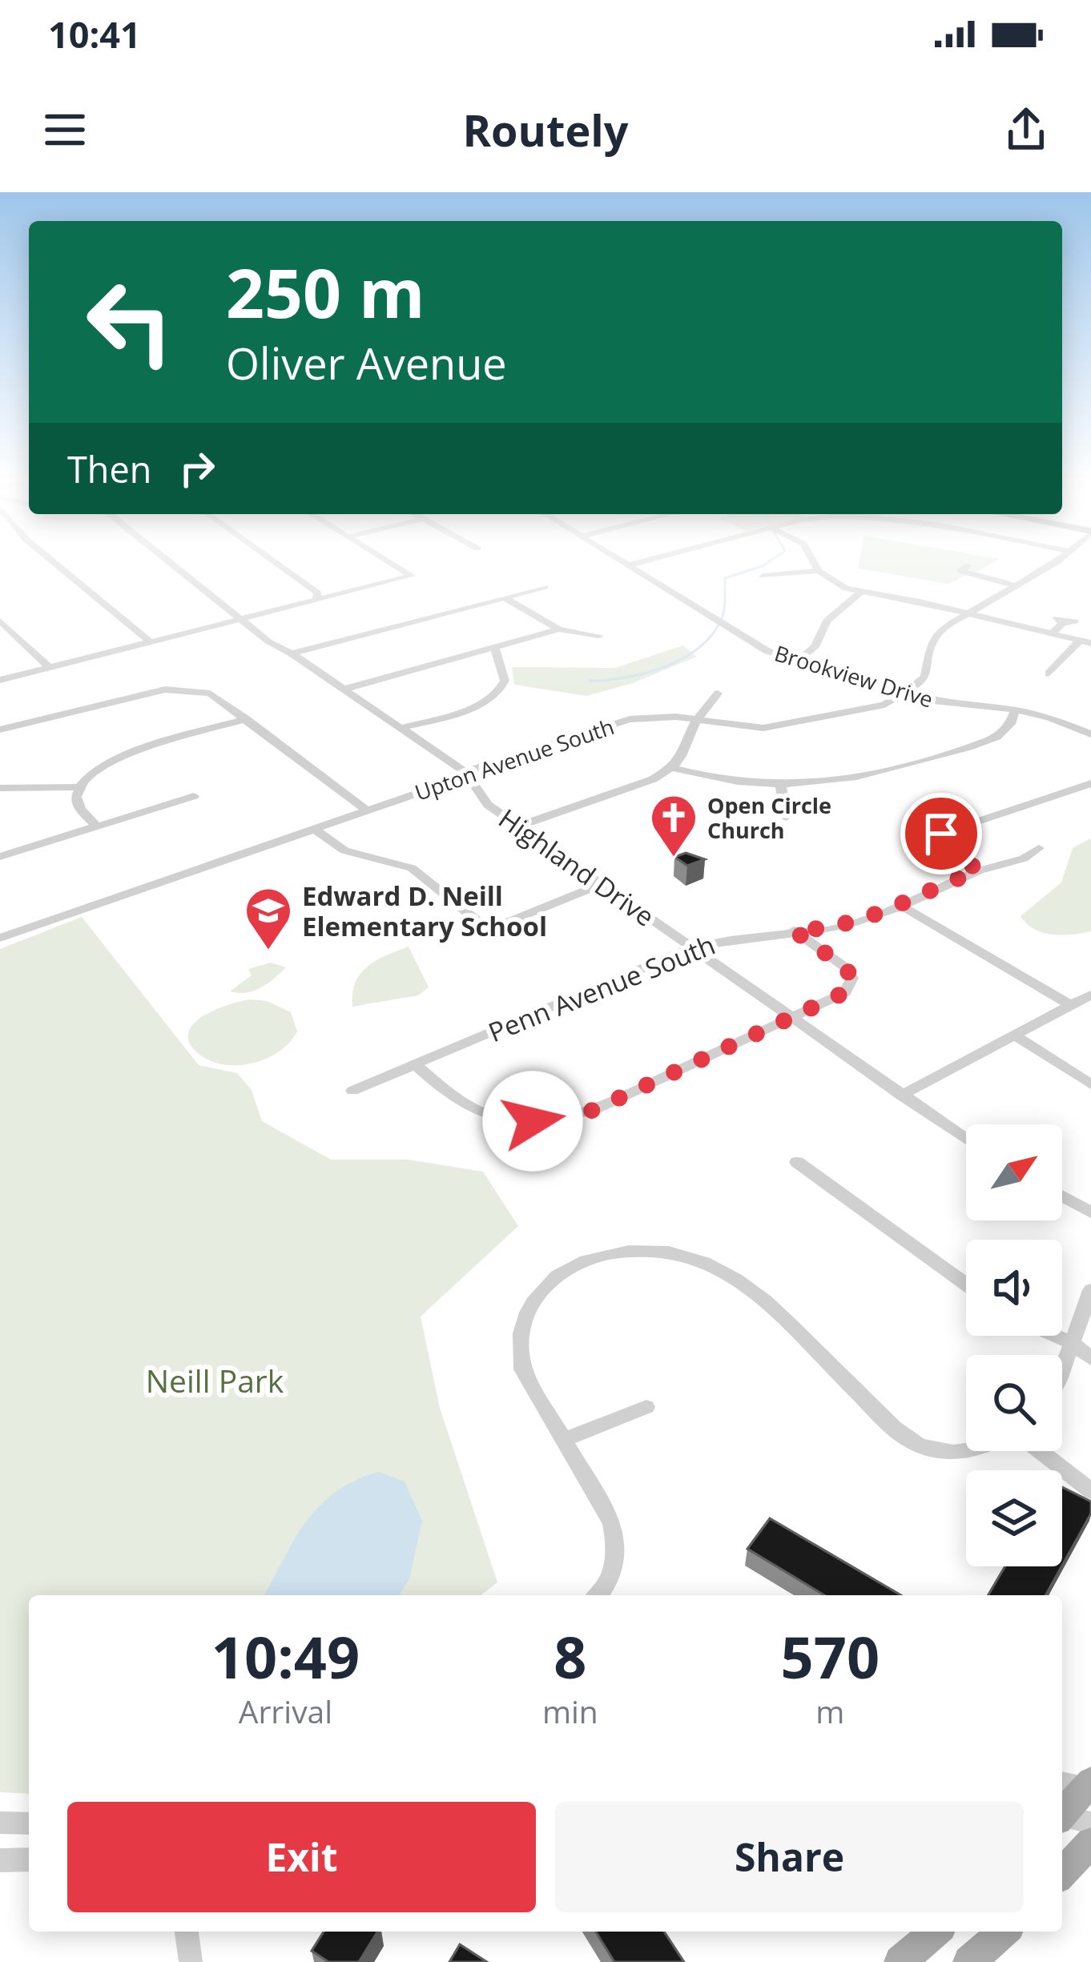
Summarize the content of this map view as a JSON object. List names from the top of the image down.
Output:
{
  "streets": {
    "street": [
      "Brookview Drive",
      "Upton Avenue South",
      "Highland Drive",
      "Penn Avenue South"
    ]
  },
  "crossings": [
    ["Brookview Drive", "Upton Avenue South"],
    ["Upton Avenue South", "Highland Drive"],
    ["Highland Drive", "Penn Avenue South"]
  ],
  "parks": ["Neill Park"],
  "places": {
    "church": ["Open Circle Church"],
    "school or university": ["Edward D. Neill Elementary School"]
  },
  "north": "top right",
  "page": {
    "status": "10:41",
    "header": "Routely",
    "turn": ["250 m", "Oliver Avenue"],
    "then": "Then",
    "eta": [
      "10:49",
      "Arrival",
      "8",
      "min",
      "570",
      "m"
    ],
    "buttons": ["Exit", "Share"]
  }
}
